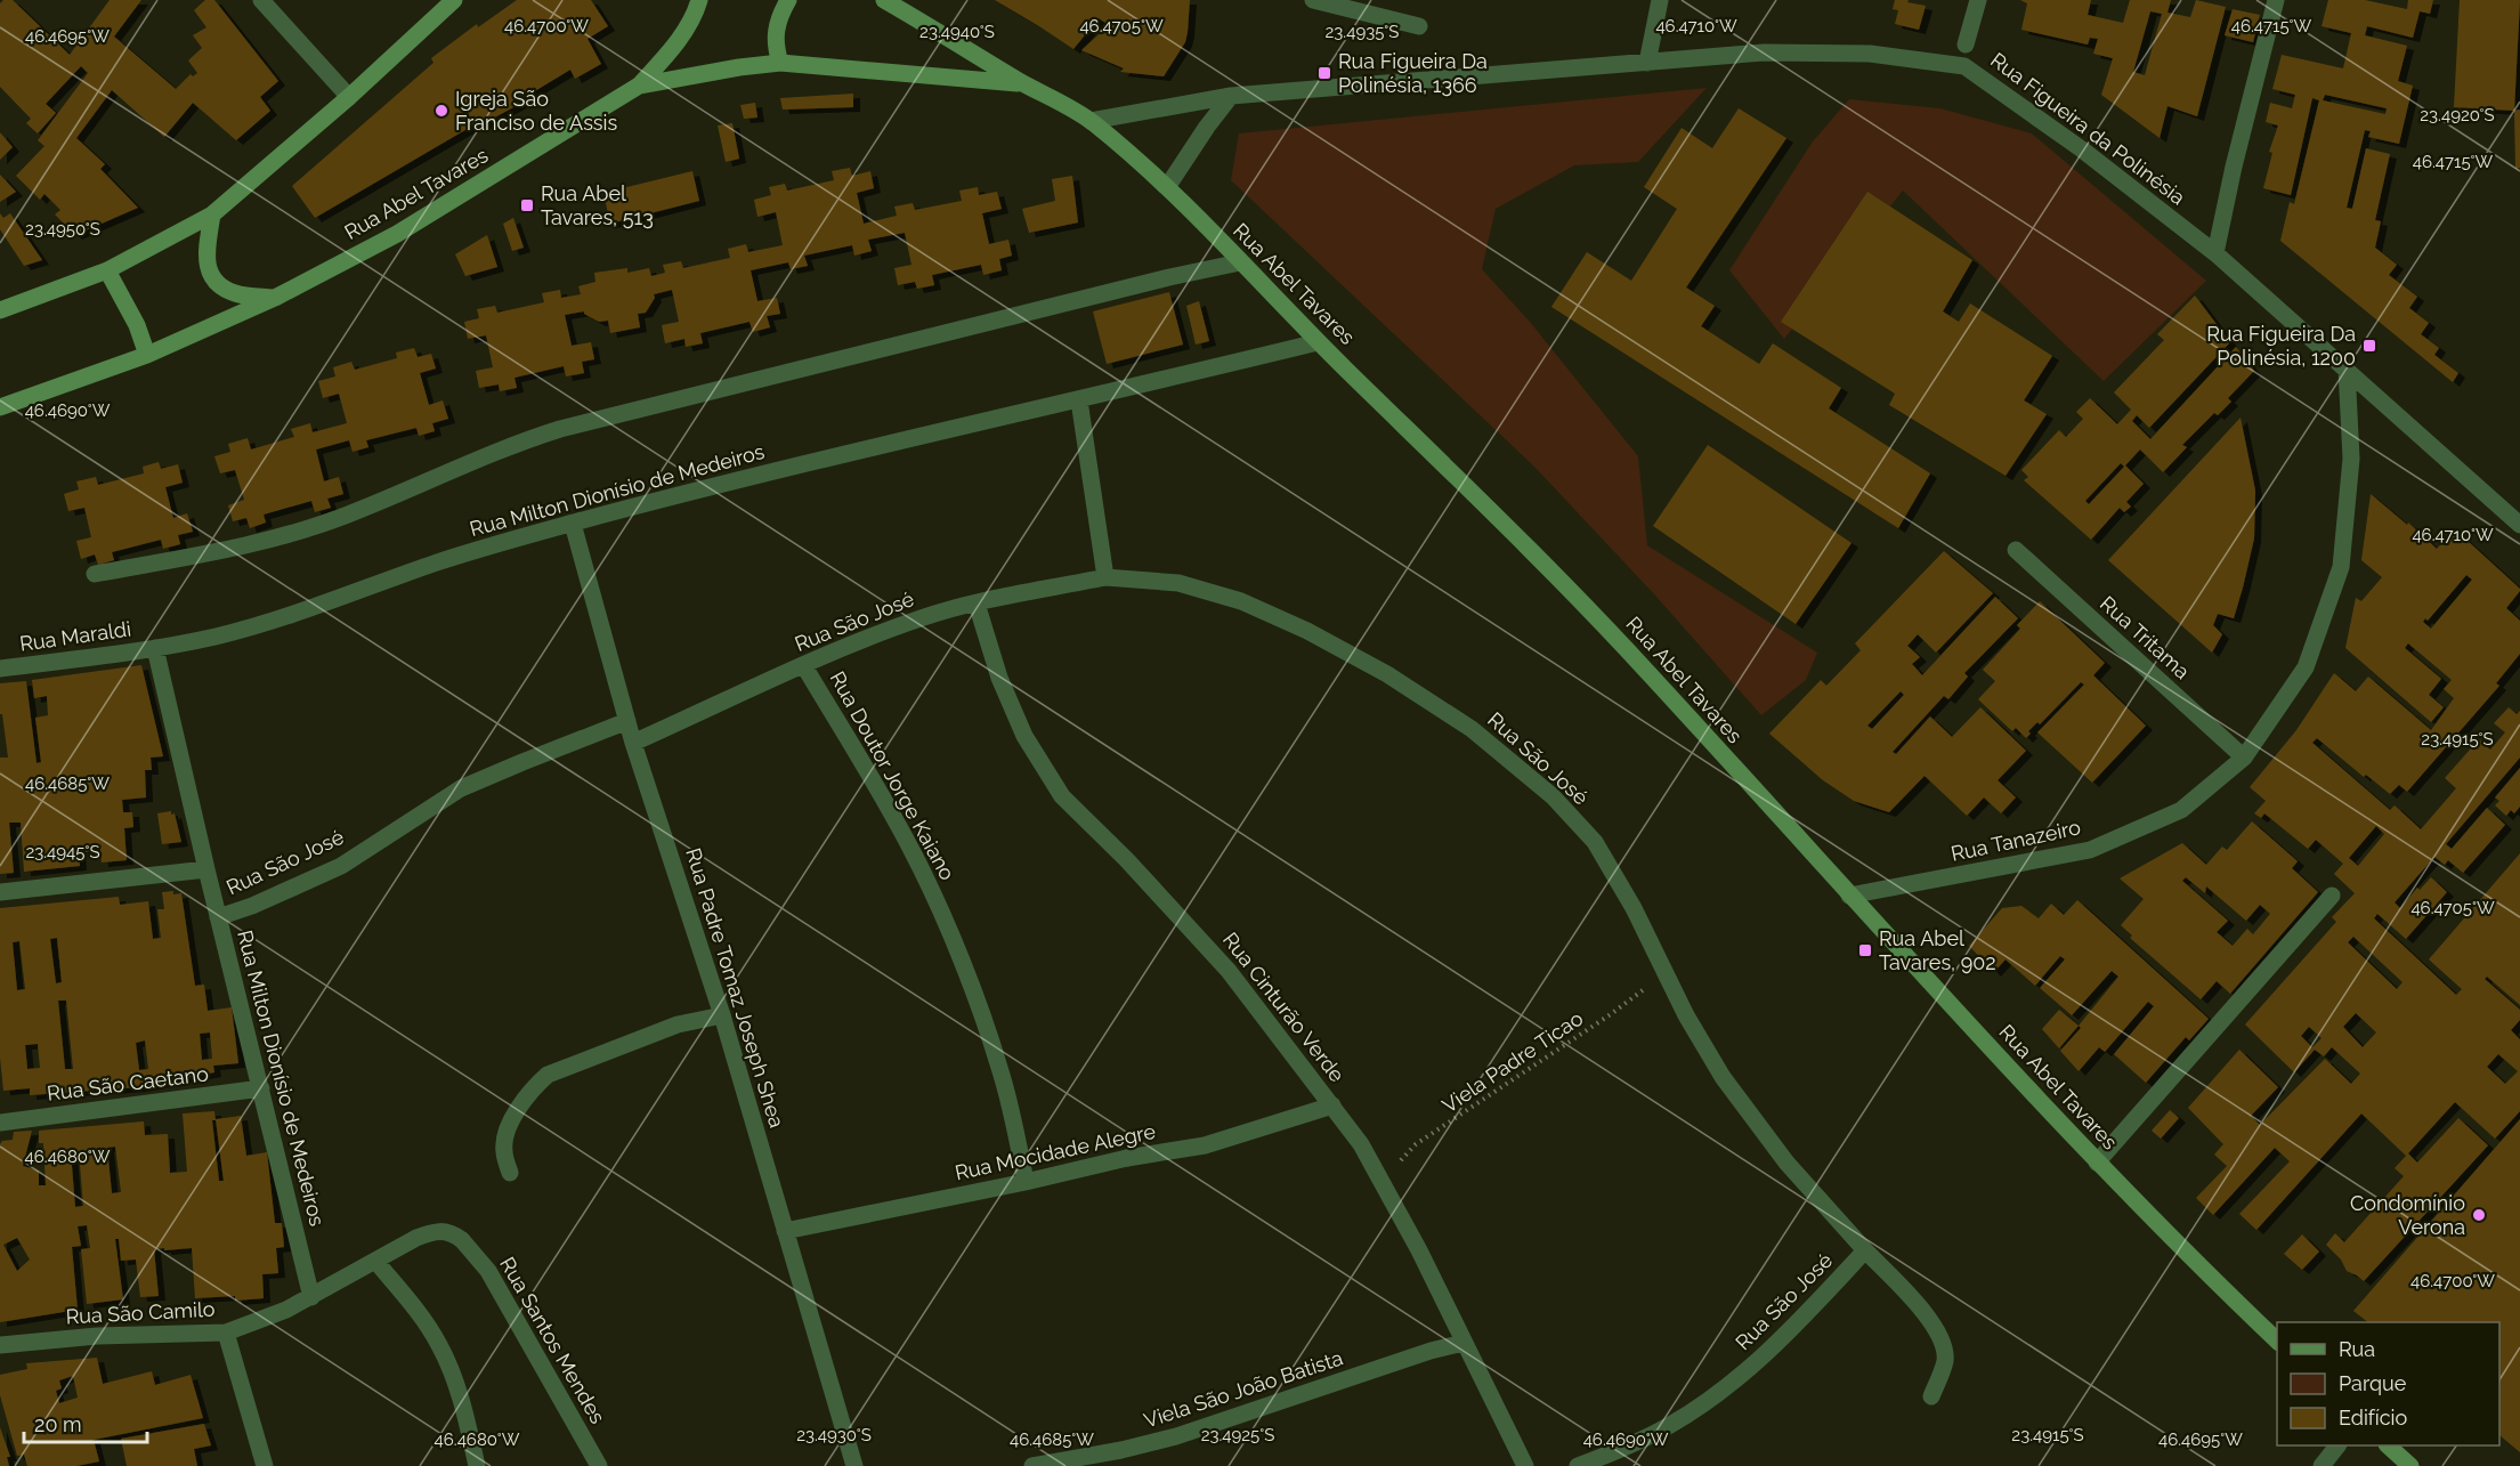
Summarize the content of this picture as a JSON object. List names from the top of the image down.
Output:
{
  "streets": {
    "main road": ["Rua Abel Tavares"],
    "street": [
      "Rua Figueira da Polinésia",
      "Rua Milton Dionísio de Medeiros",
      "Rua São José",
      "Rua Maraldi",
      "Rua Tritama",
      "Rua Doutor Jorge Kaiano",
      "Rua Tanazeiro",
      "Rua Padre Tomaz Joseph Shea",
      "Rua Cinturão Verde",
      "Rua São Caetano",
      "Rua Mocidade Alegre",
      "Rua São Camilo",
      "Rua Santos Mendes",
      "Viela São João Batista"
    ],
    "path": ["Viela Padre Ticao"]
  },
  "crossings": [
    ["Rua Figueira da Polinésia", "Rua Abel Tavares"],
    ["Rua Figueira da Polinésia", "Rua Tanazeiro"],
    ["Rua Abel Tavares", "Rua Milton Dionísio de Medeiros"],
    ["Rua Abel Tavares", "Rua Tanazeiro"],
    ["Rua Milton Dionísio de Medeiros", "Rua São José"],
    ["Rua Milton Dionísio de Medeiros", "Rua Maraldi"],
    ["Rua Milton Dionísio de Medeiros", "Rua Padre Tomaz Joseph Shea"],
    ["Rua Milton Dionísio de Medeiros", "Rua São Caetano"],
    ["Rua Milton Dionísio de Medeiros", "Rua São Camilo"],
    ["Rua São José", "Rua Doutor Jorge Kaiano"],
    ["Rua São José", "Rua Padre Tomaz Joseph Shea"],
    ["Rua São José", "Rua Cinturão Verde"],
    ["Rua São José", "Viela Padre Ticao"],
    ["Rua Tritama", "Rua Tanazeiro"],
    ["Rua Doutor Jorge Kaiano", "Rua Mocidade Alegre"],
    ["Rua Padre Tomaz Joseph Shea", "Rua Mocidade Alegre"],
    ["Rua Cinturão Verde", "Viela Padre Ticao"],
    ["Rua Cinturão Verde", "Rua Mocidade Alegre"],
    ["Rua Cinturão Verde", "Viela São João Batista"],
    ["Rua São Camilo", "Rua Santos Mendes"]
  ],
  "places": {
    "transit": [
      "Rua Figueira Da Polinésia, 1366",
      "Rua Abel Tavares, 513",
      "Rua Figueira Da Polinésia, 1200",
      "Rua Abel Tavares, 902"
    ],
    "other": ["Igreja São Franciso de Assis", "Condomínio Verona"]
  },
  "legend": ["Rua", "Parque", "Edifício"],
  "scale_bar": "20 m",
  "coordinates": [
    "46.4715°W",
    "46.4700°W",
    "46.4710°W",
    "46.4705°W",
    "23.4940°S",
    "23.4935°S",
    "46.4695°W",
    "23.4920°S",
    "23.4950°S",
    "46.4690°W",
    "23.4915°S",
    "46.4685°W",
    "23.4945°S",
    "46.4680°W",
    "23.4930°S",
    "23.4925°S"
  ]
}
